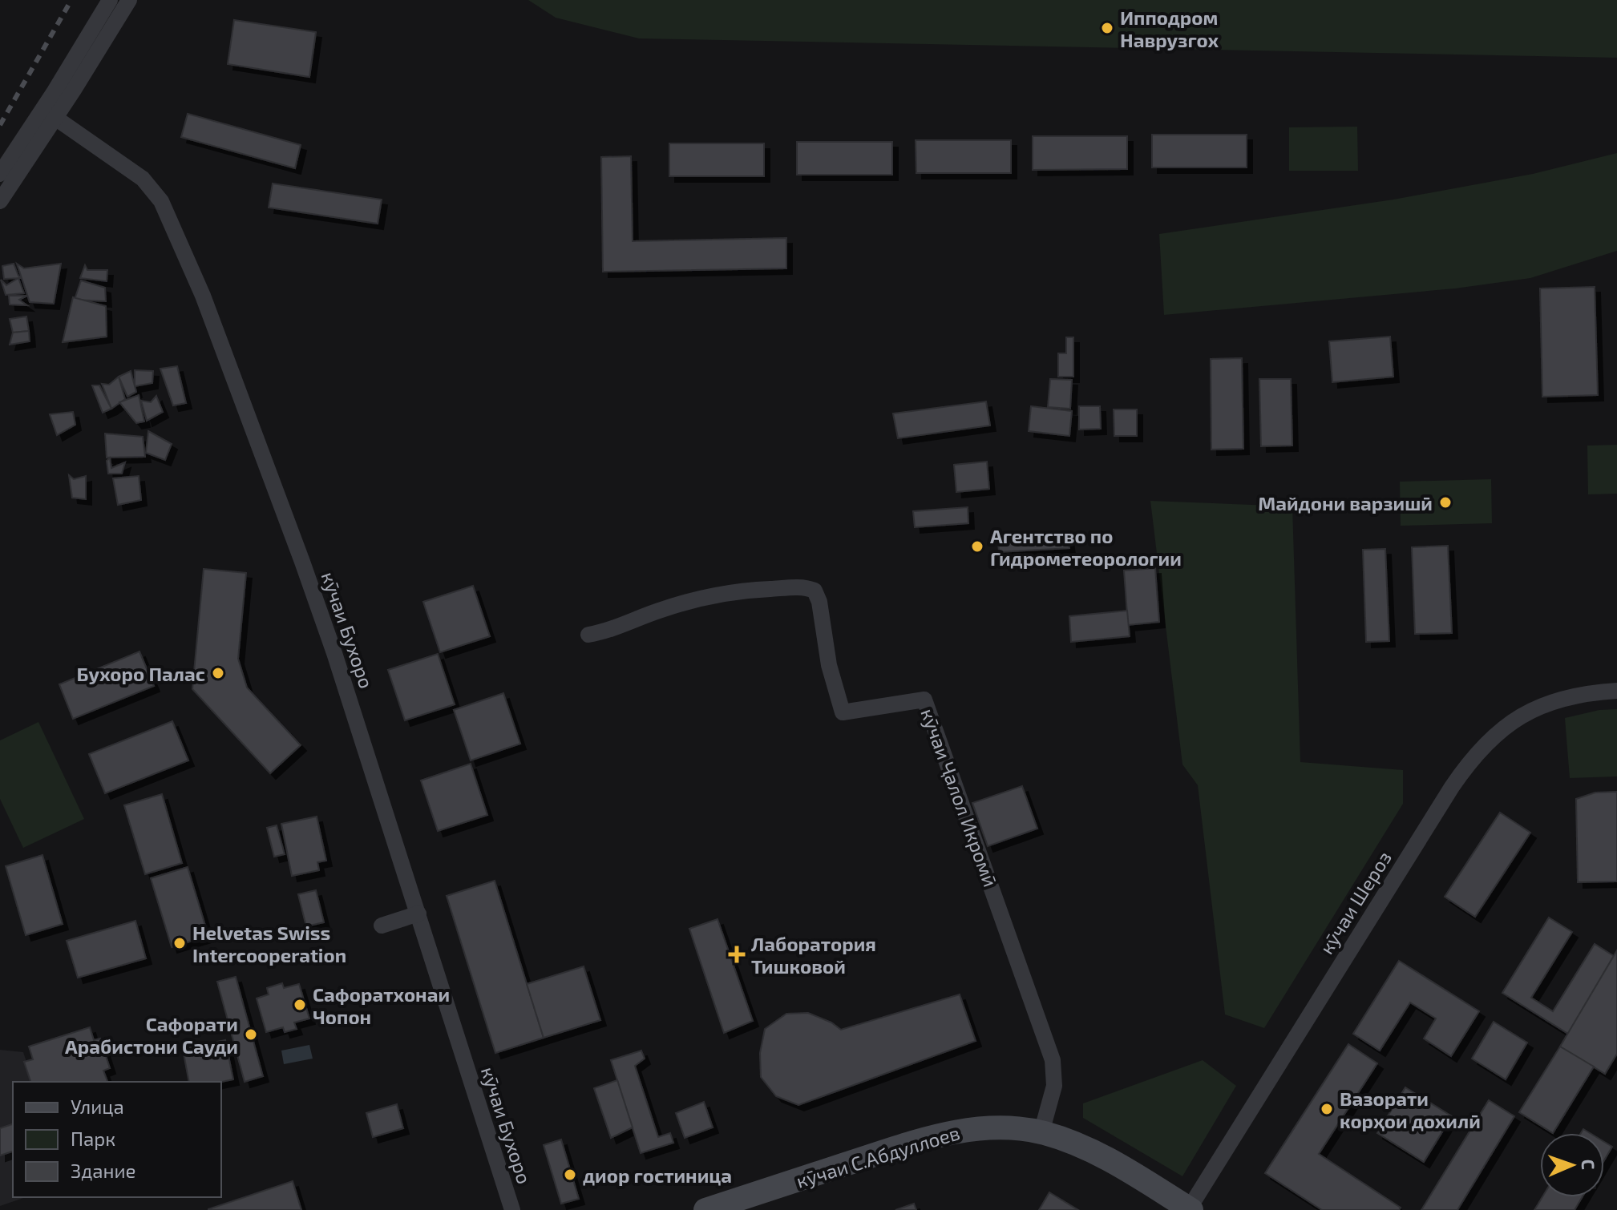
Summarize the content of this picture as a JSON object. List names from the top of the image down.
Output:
{
  "streets": {
    "street": [
      "кӯчаи Бухоро",
      "кӯчаи Ҷалол Икромӣ",
      "кӯчаи Шероз",
      "кӯчаи С.Абдуллоев"
    ]
  },
  "crossings": [
    ["кӯчаи Ҷалол Икромӣ", "кӯчаи С.Абдуллоев"],
    ["кӯчаи Шероз", "кӯчаи С.Абдуллоев"]
  ],
  "places": {
    "other": [
      "Ипподром Наврузгох",
      "Майдони варзишӣ",
      "Агентство по Гидрометеорологии",
      "Бухоро Палас",
      "Helvetas Swiss Intercooperation",
      "Сафоратхонаи Чопон",
      "Сафорати Арабистони Сауди",
      "Вазорати корҳои дохилӣ",
      "диор гостиница"
    ],
    "health": ["Лаборатория Тишковой"]
  },
  "legend": ["Улица", "Парк", "Здание"],
  "north": "right"
}
